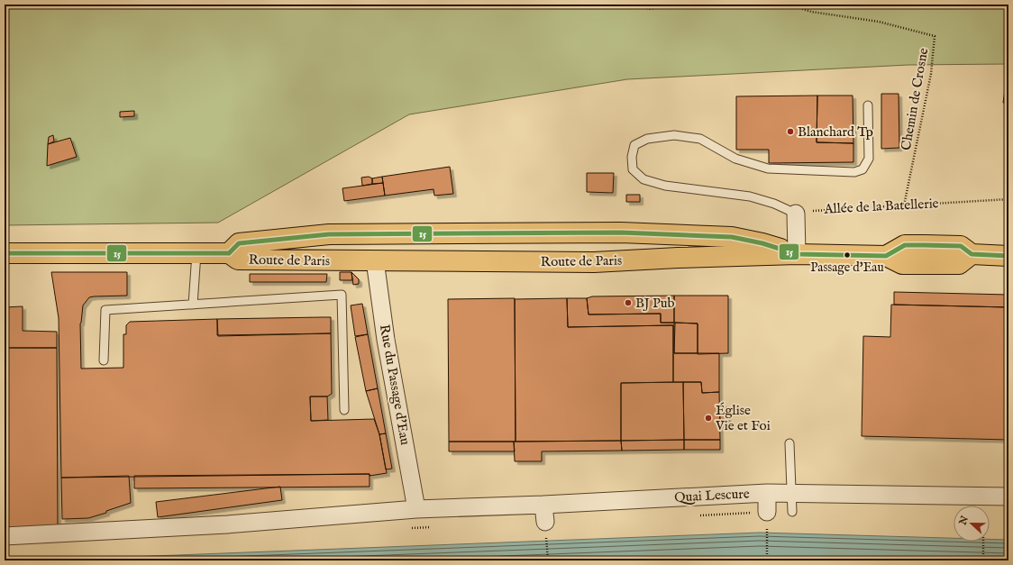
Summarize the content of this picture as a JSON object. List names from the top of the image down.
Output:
{
  "streets": {
    "main road": ["Route de Paris"],
    "street": ["Rue du Passage d'Eau", "Quai Lescure"],
    "path": ["Chemin de Crosne", "Allée de la Batellerie"]
  },
  "crossings": [
    ["Chemin de Crosne", "Allée de la Batellerie"],
    ["Route de Paris", "Rue du Passage d'Eau"],
    ["Rue du Passage d'Eau", "Quai Lescure"]
  ],
  "places": [
    "Blanchard Tp",
    "Passage d'Eau",
    "BJ Pub",
    "Église Vie et Foi"
  ],
  "lines": ["transit line 15"],
  "north": "left"
}
